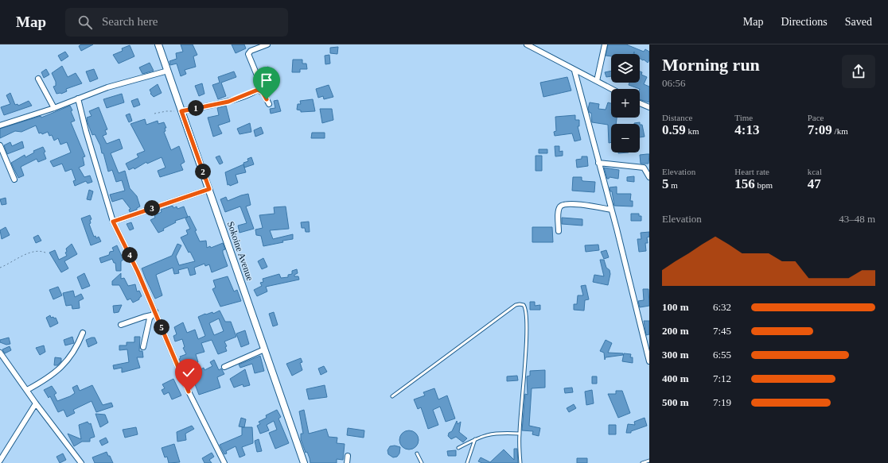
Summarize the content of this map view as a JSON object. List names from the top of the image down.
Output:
{
  "streets": {
    "street": ["Sokoine Avenue"]
  },
  "page": {
    "header": "Map",
    "search": "Search here",
    "nav": ["Map", "Directions", "Saved"],
    "heading": ["Morning run", "06:56"],
    "map_buttons": ["+", "−"],
    "stats": [
      ["Distance", "0.59 km"],
      ["Time", "4:13"],
      ["Pace", "7:09 /km"],
      ["Elevation", "5 m"],
      ["Heart rate", "156 bpm"],
      ["kcal", "47"]
    ],
    "pins": [
      "1",
      "2",
      "3",
      "4",
      "5"
    ],
    "chart": ["Elevation", "43–48 m"],
    "list": [
      {
        "name": "100 m",
        "note": "6:32"
      },
      {
        "name": "200 m",
        "note": "7:45"
      },
      {
        "name": "300 m",
        "note": "6:55"
      },
      {
        "name": "400 m",
        "note": "7:12"
      },
      {
        "name": "500 m",
        "note": "7:19"
      }
    ]
  }
}
